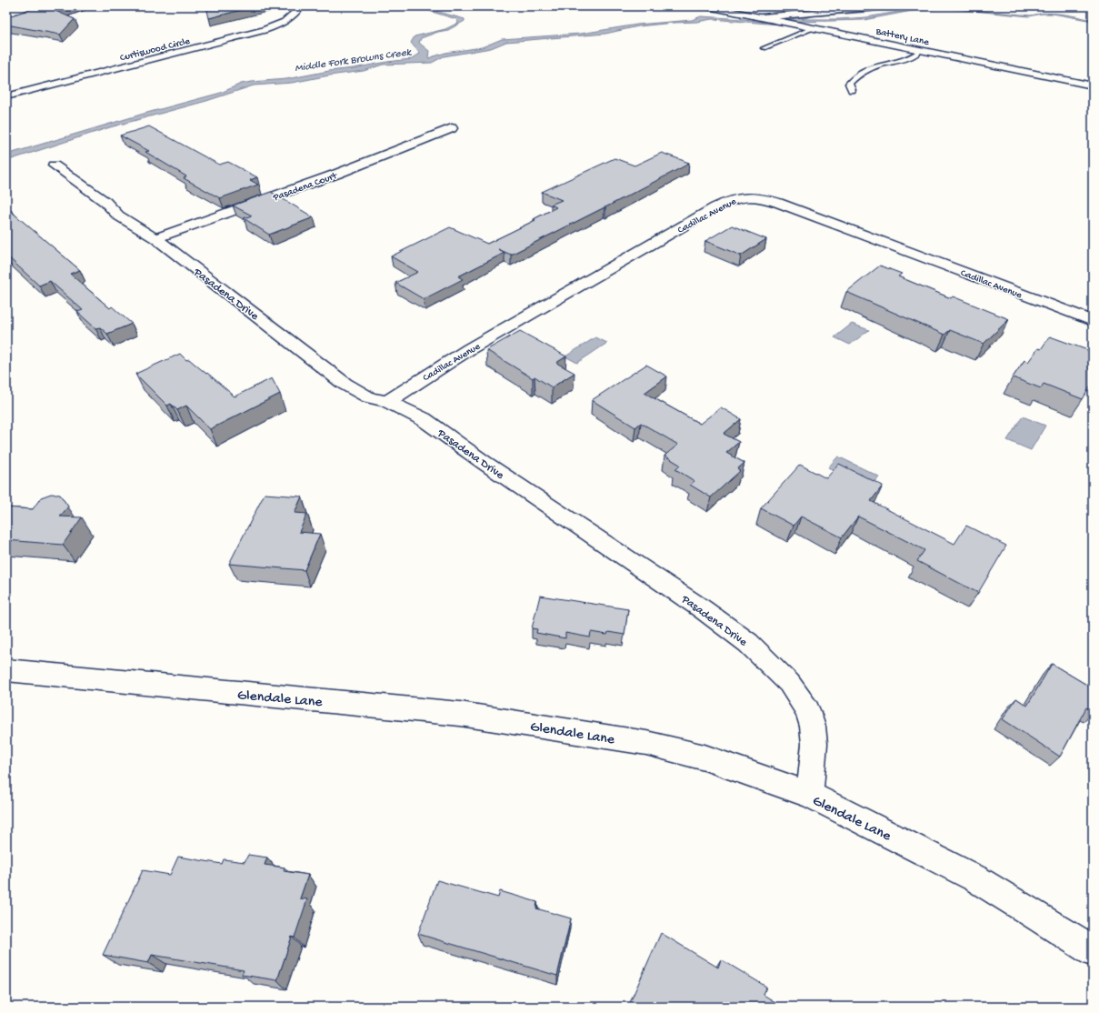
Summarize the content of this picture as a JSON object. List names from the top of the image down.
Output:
{
  "streets": {
    "street": [
      "Battery Lane",
      "Curtiswood Circle",
      "Pasadena Court",
      "Cadillac Avenue",
      "Pasadena Drive",
      "Glendale Lane"
    ]
  },
  "crossings": [
    ["Pasadena Court", "Pasadena Drive"],
    ["Cadillac Avenue", "Pasadena Drive"],
    ["Pasadena Drive", "Glendale Lane"]
  ],
  "water": ["Middle Fork Browns Creek"]
}
